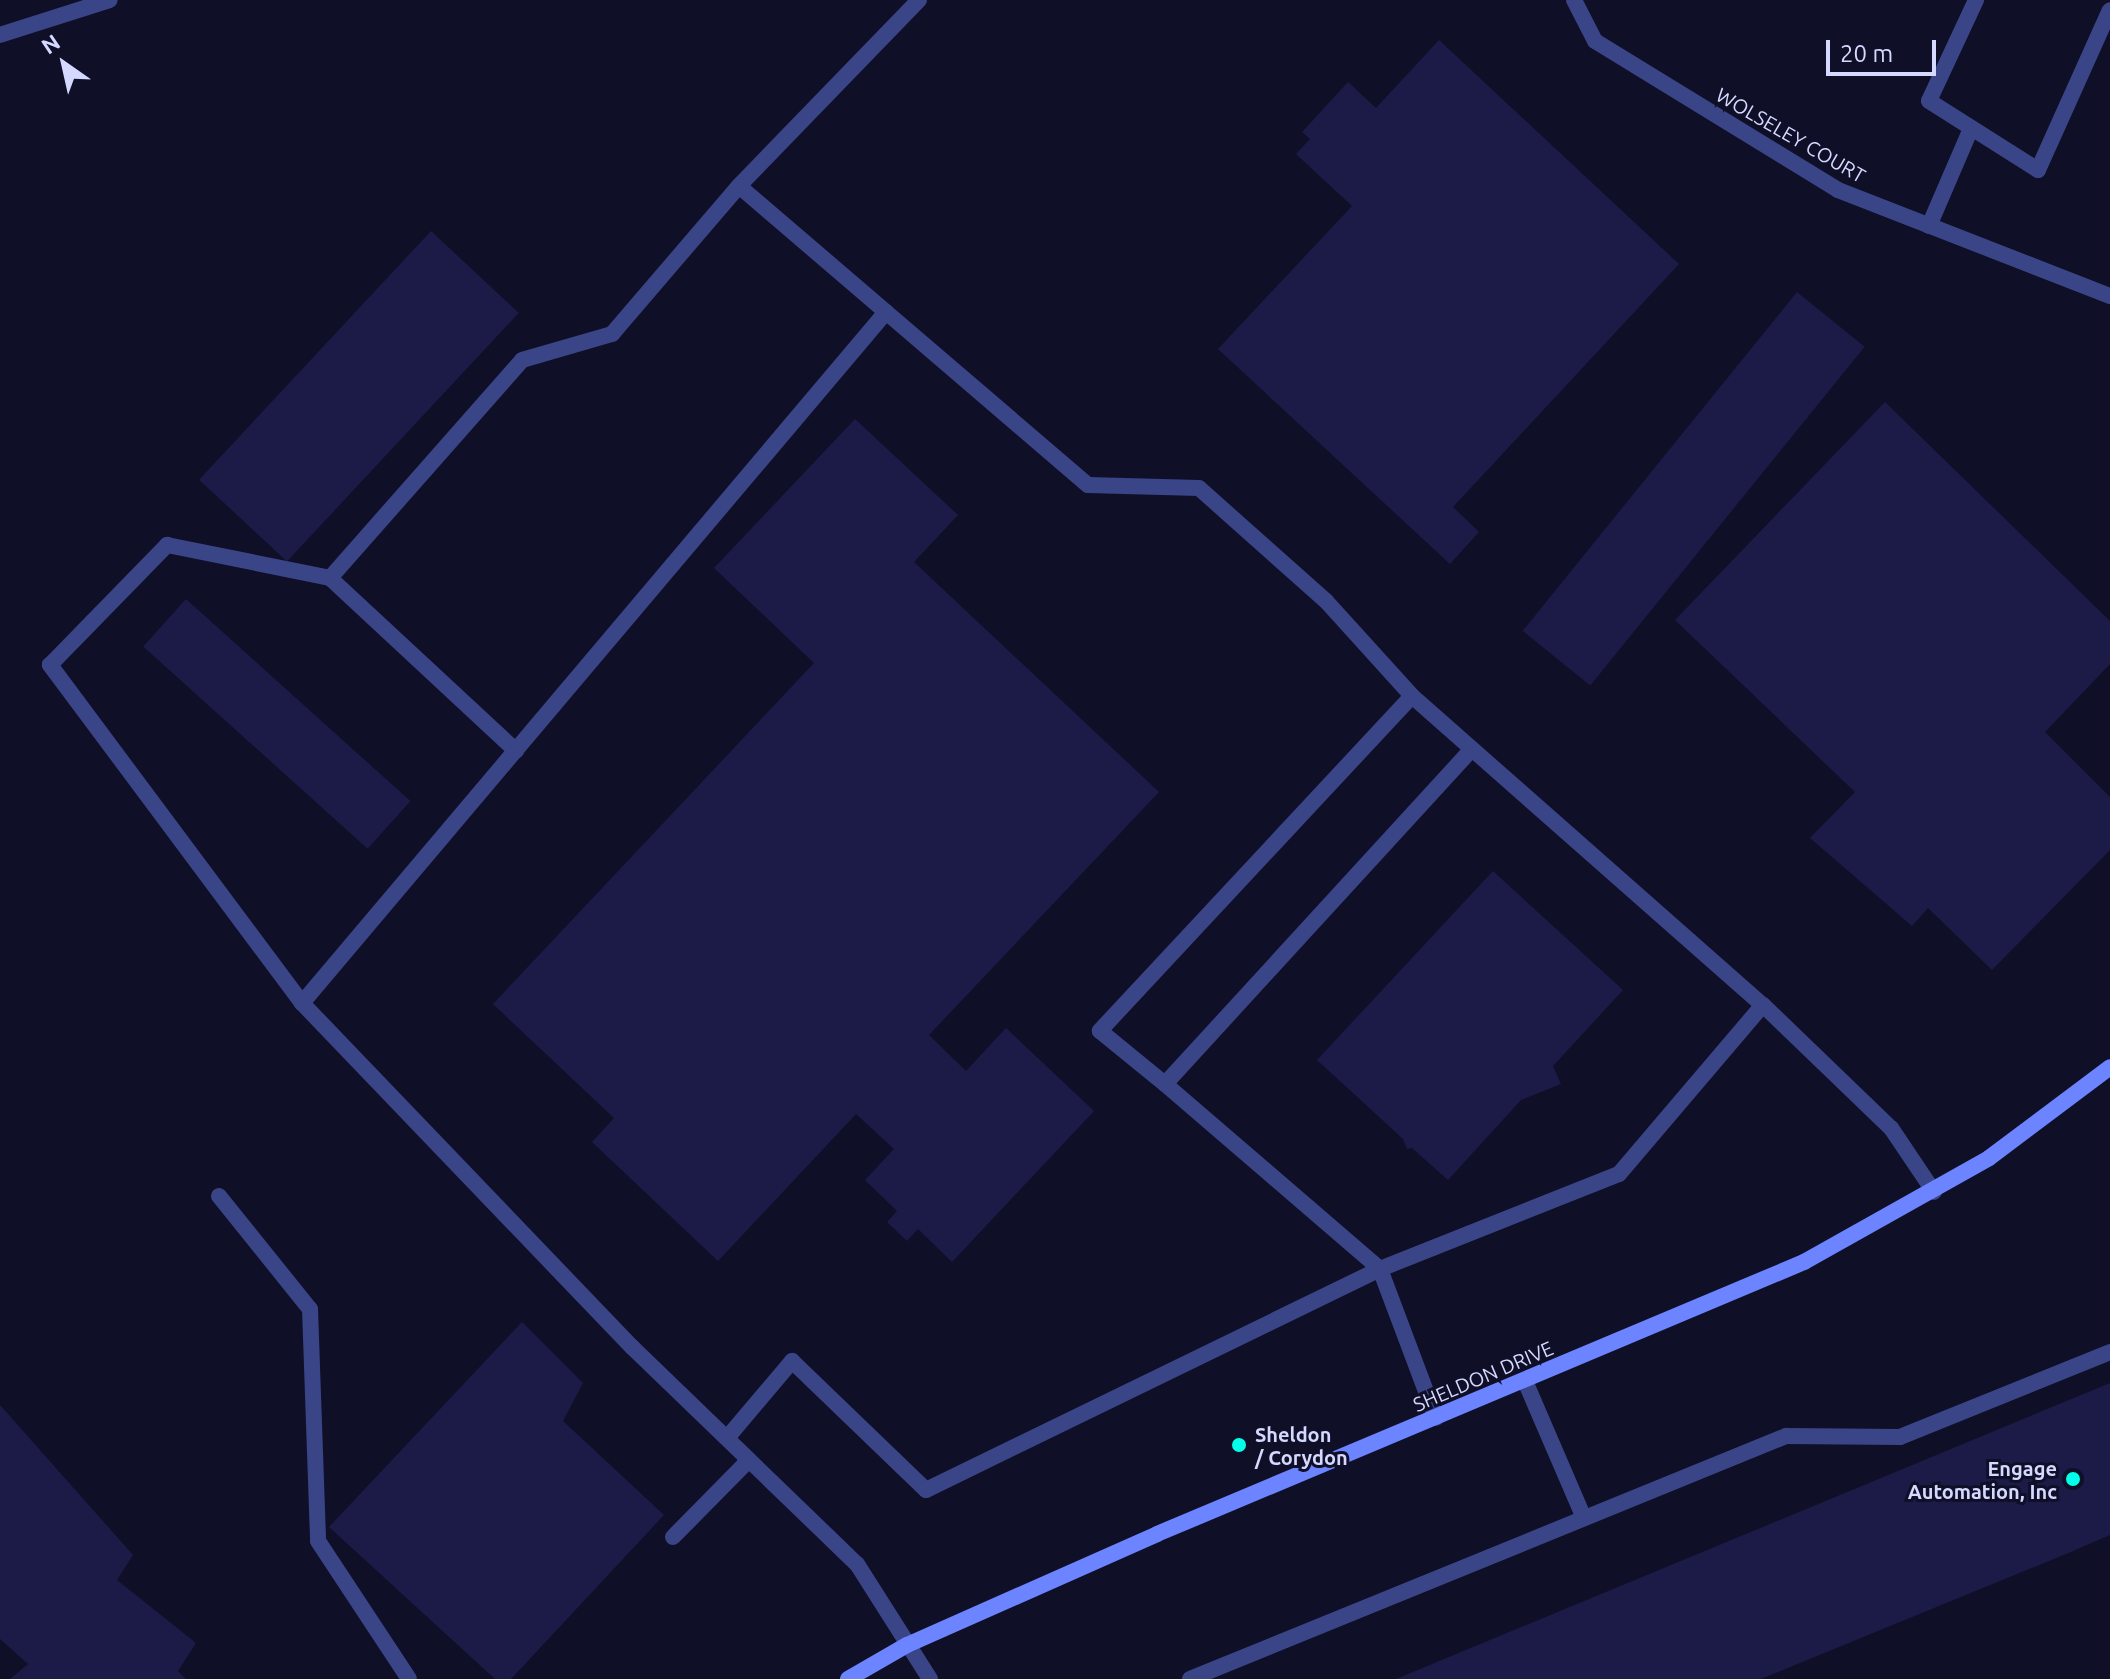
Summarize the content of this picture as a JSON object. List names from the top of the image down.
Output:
{
  "streets": {
    "street": ["WOLSELEY COURT", "SHELDON DRIVE"]
  },
  "places": ["Sheldon / Corydon", "Engage Automation, Inc"],
  "scale_bar": "20 m",
  "north": "top left"
}
